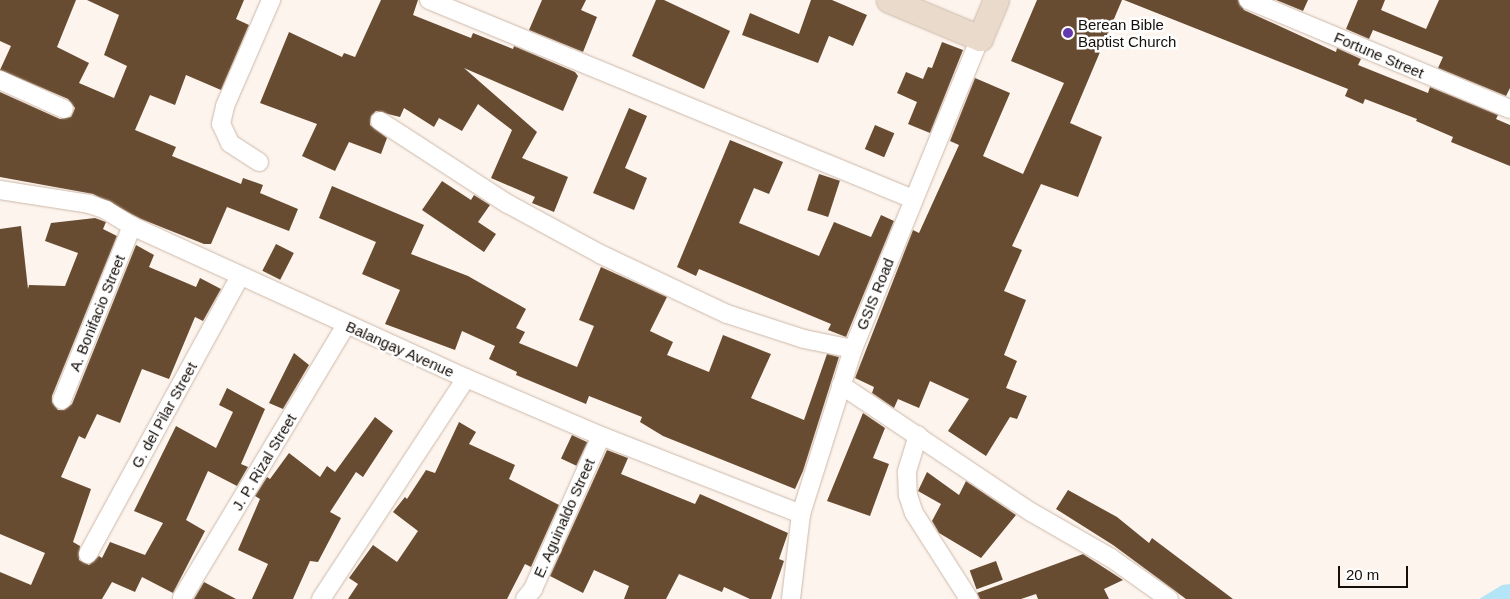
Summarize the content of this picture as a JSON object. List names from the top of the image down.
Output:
{
  "streets": {
    "main road": ["GSIS Road"],
    "street": [
      "Fortune Street",
      "A. Bonifacio Street",
      "Balangay Avenue",
      "G. del Pilar Street",
      "J. P. Rizal Street",
      "E. Aguinaldo Street"
    ]
  },
  "crossings": [
    ["GSIS Road", "Balangay Avenue"],
    ["A. Bonifacio Street", "Balangay Avenue"],
    ["Balangay Avenue", "G. del Pilar Street"],
    ["Balangay Avenue", "J. P. Rizal Street"],
    ["Balangay Avenue", "E. Aguinaldo Street"]
  ],
  "places": ["Berean Bible Baptist Church"],
  "scale_bar": "20 m"
}
